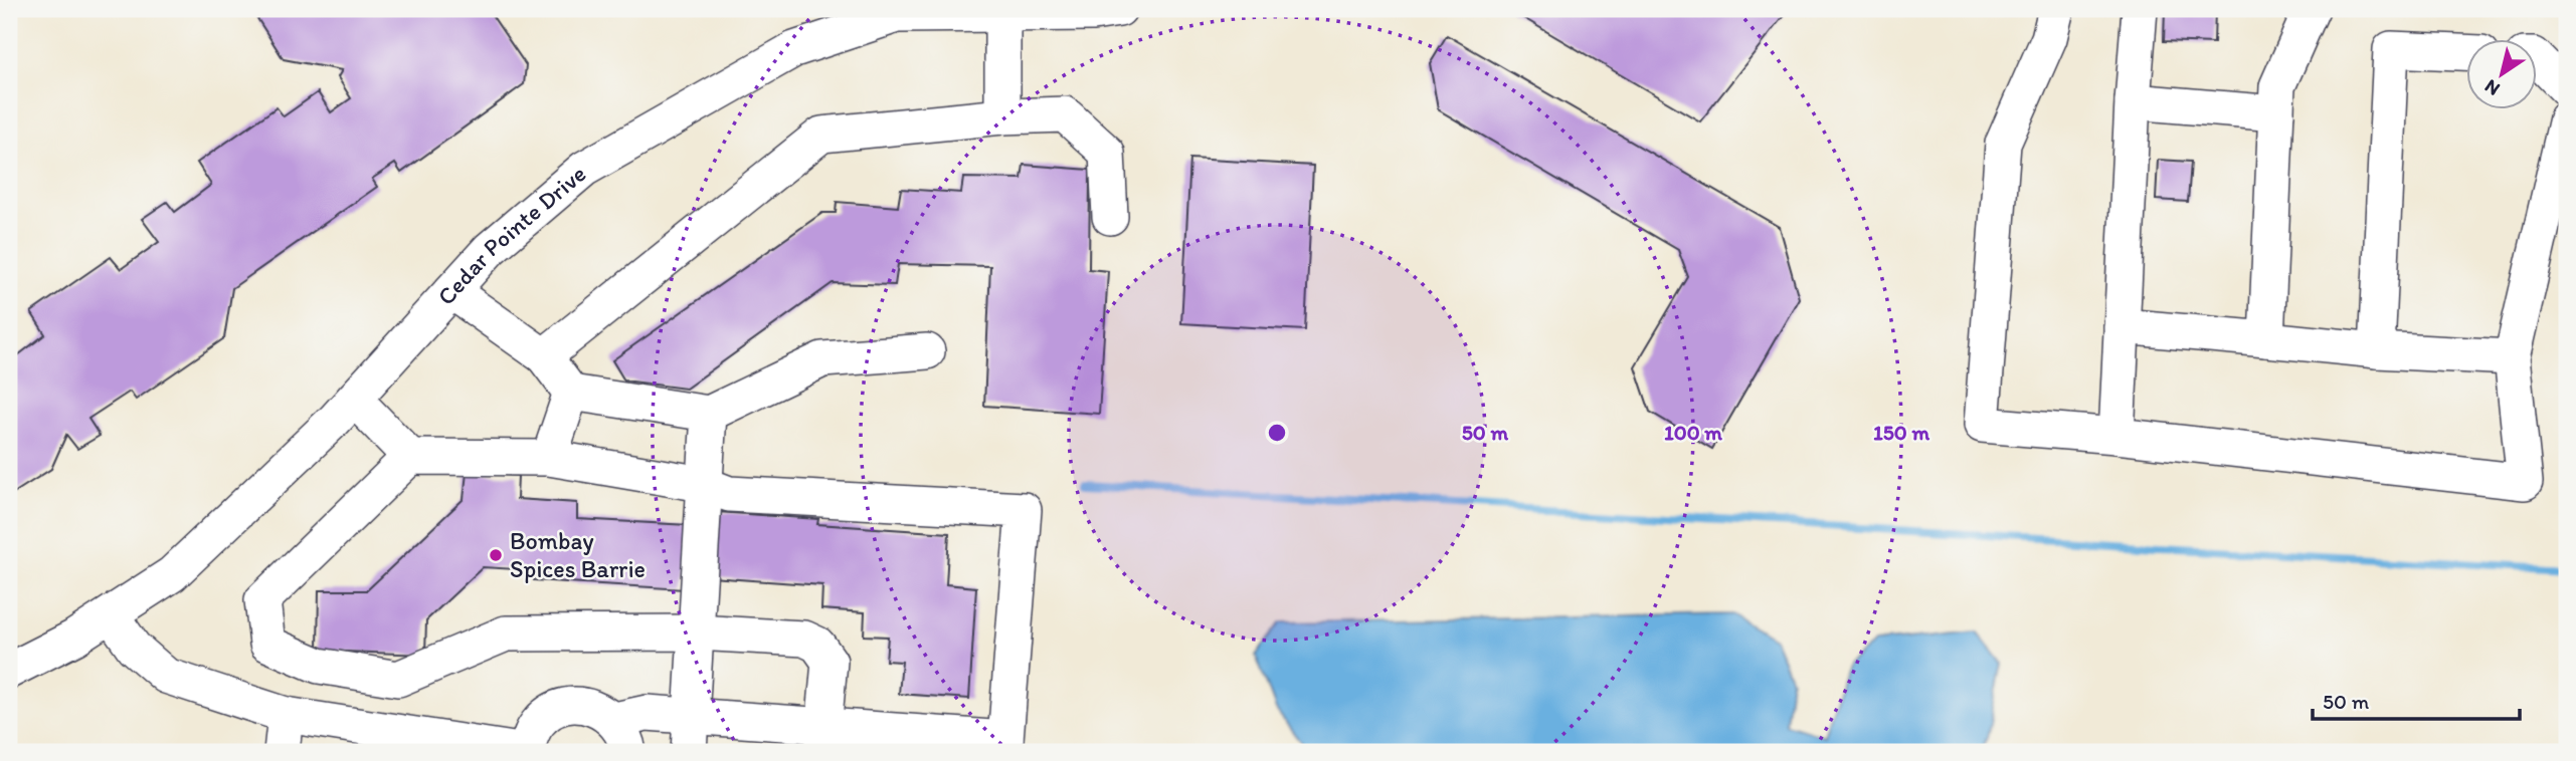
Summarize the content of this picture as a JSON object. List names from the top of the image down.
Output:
{
  "streets": {
    "street": ["Cedar Pointe Drive"]
  },
  "places": ["Bombay Spices Barrie"],
  "scale_bar": "50 m",
  "north": "bottom left",
  "rings": ["50 m", "100 m", "150 m"]
}
